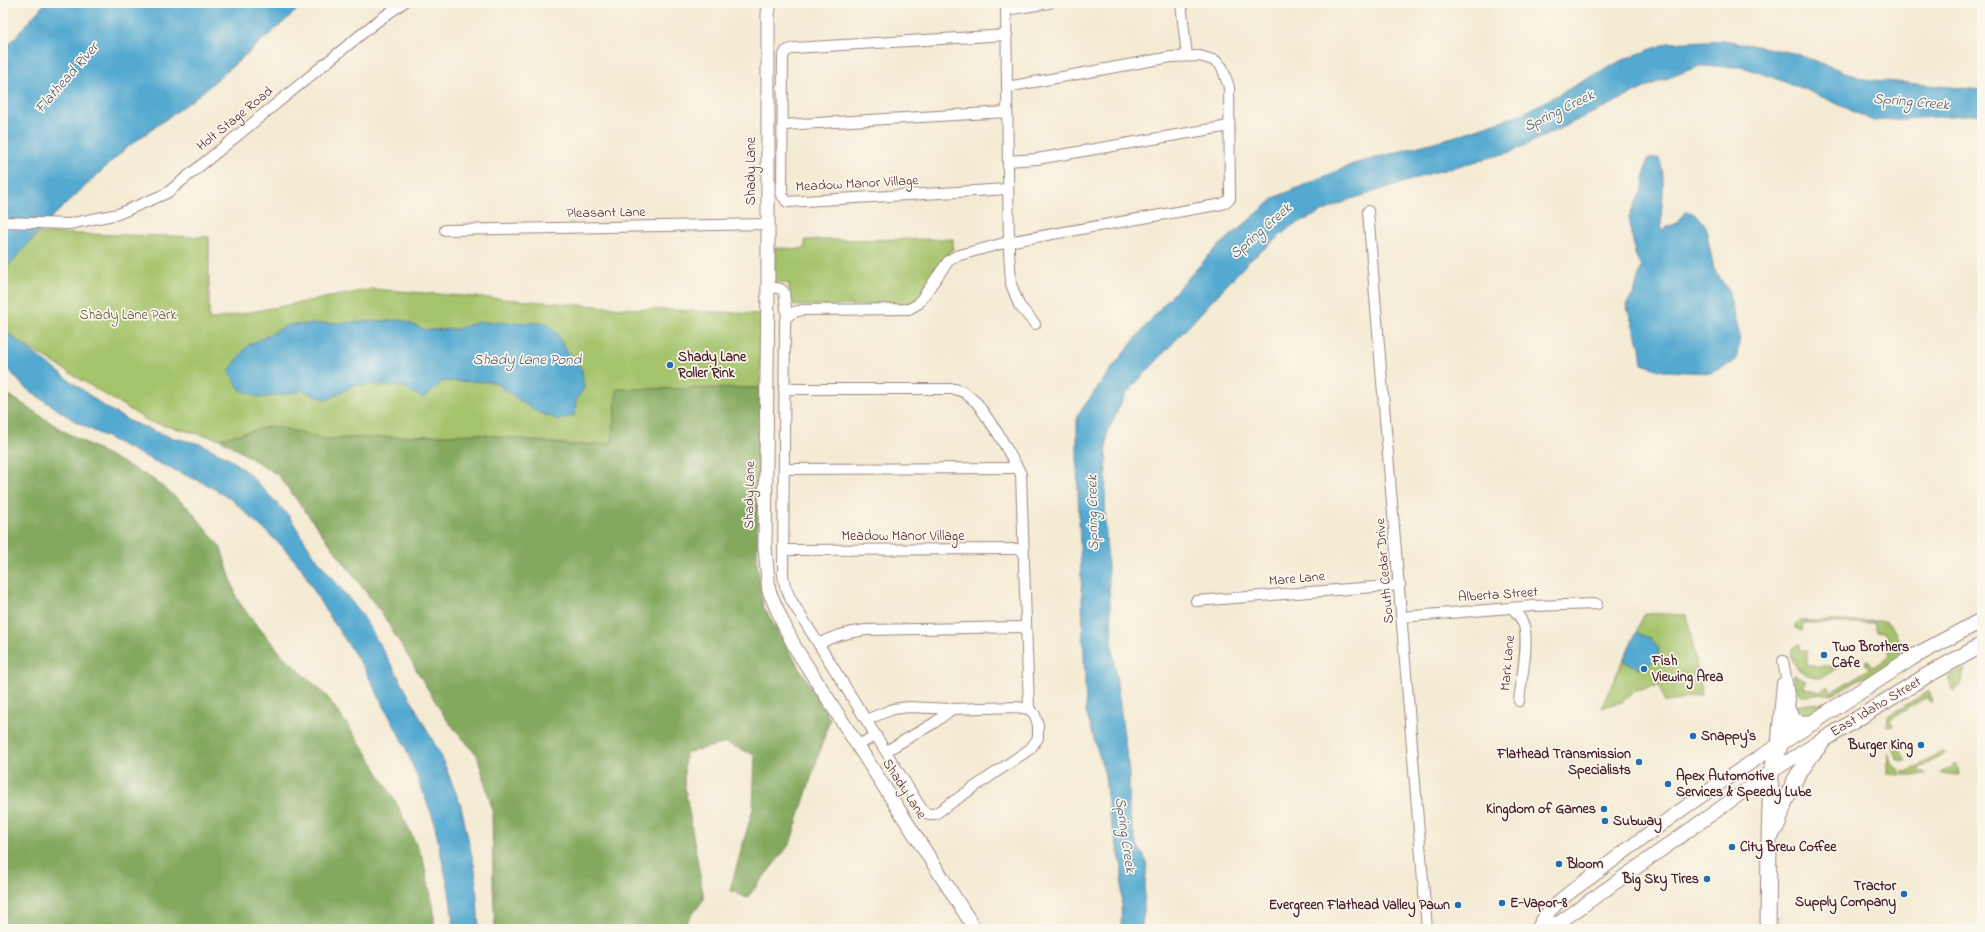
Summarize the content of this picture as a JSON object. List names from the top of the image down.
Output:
{
  "streets": {
    "highway": ["East Idaho Street"],
    "main road": ["Shady Lane"],
    "street": [
      "Holt Stage Road",
      "Meadow Manor Village",
      "Pleasant Lane",
      "South Cedar Drive",
      "Mare Lane",
      "Alberta Street",
      "Mark Lane"
    ]
  },
  "crossings": [
    ["Shady Lane", "Pleasant Lane"],
    ["South Cedar Drive", "Mare Lane"],
    ["South Cedar Drive", "Alberta Street"],
    ["Alberta Street", "Mark Lane"]
  ],
  "water": ["Flathead River", "Spring Creek", "Shady Lane Pond"],
  "parks": ["Shady Lane Park"],
  "places": [
    "Shady Lane Roller Rink",
    "Two Brothers Cafe",
    "Fish Viewing Area",
    "Snappy's",
    "Burger King",
    "Flathead Transmission Specialists",
    "Apex Automotive Services & Speedy Lube",
    "Kingdom of Games",
    "Subway",
    "City Brew Coffee",
    "Bloom",
    "Big Sky Tires",
    "Tractor Supply Company",
    "E-Vapor-8",
    "Evergreen Flathead Valley Pawn"
  ]
}
